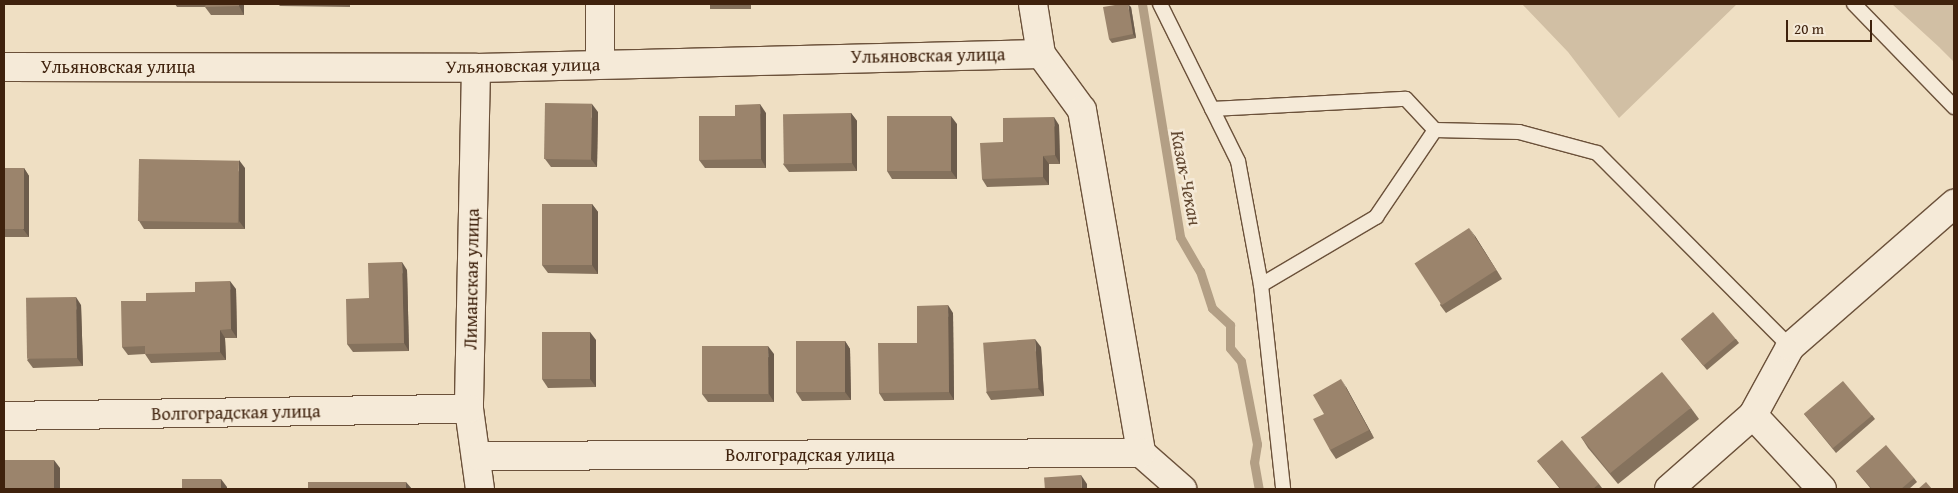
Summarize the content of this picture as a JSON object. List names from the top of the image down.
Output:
{
  "streets": {
    "street": ["Ульяновская улица", "Лиманская улица", "Волгоградская улица"]
  },
  "crossings": [
    ["Ульяновская улица", "Лиманская улица"],
    ["Лиманская улица", "Волгоградская улица"]
  ],
  "water": ["Казак-Чекан"],
  "scale_bar": "20 m"
}
